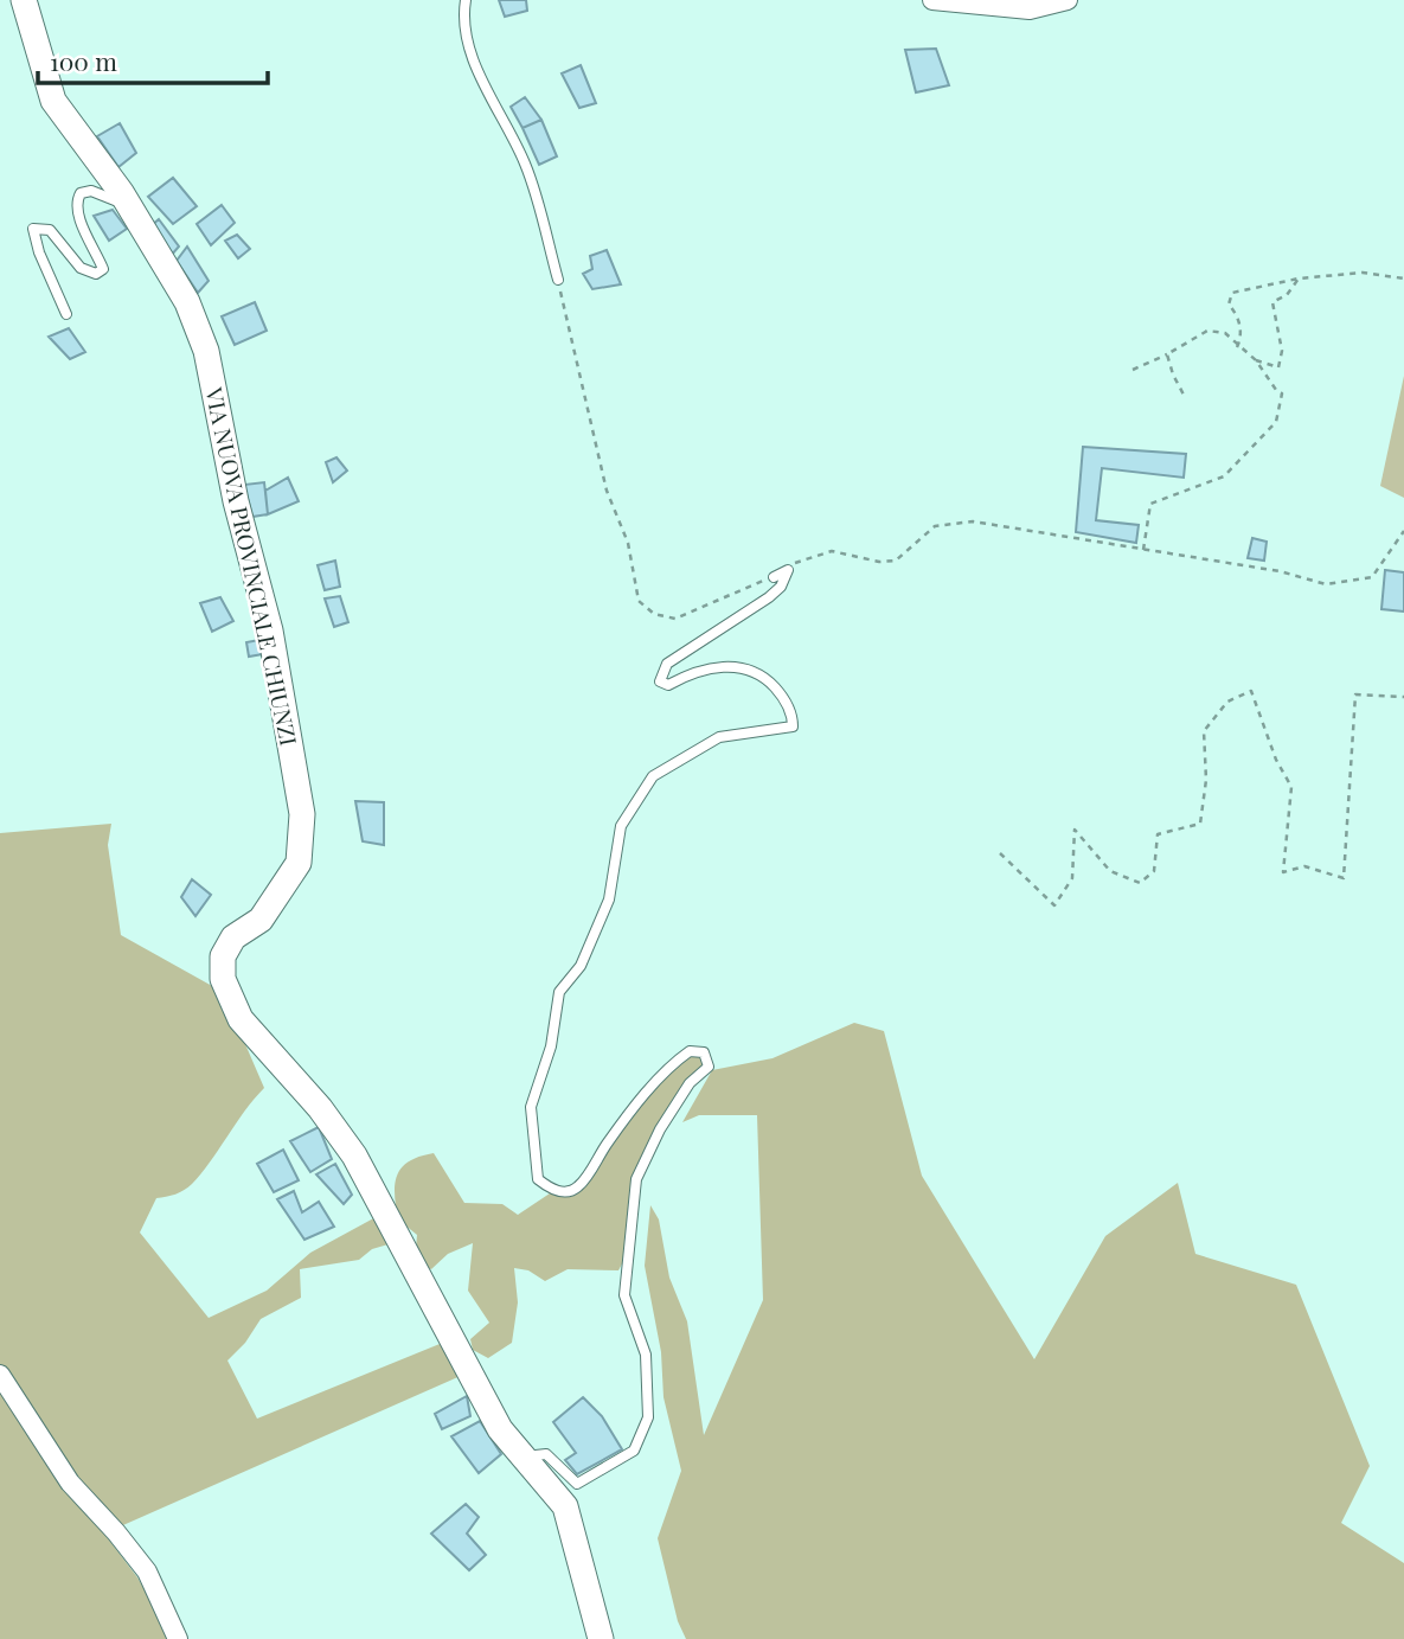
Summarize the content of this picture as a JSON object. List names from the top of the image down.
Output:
{
  "streets": {
    "main road": ["VIA NUOVA PROVINCIALE CHIUNZI"]
  },
  "scale_bar": "100 m"
}
